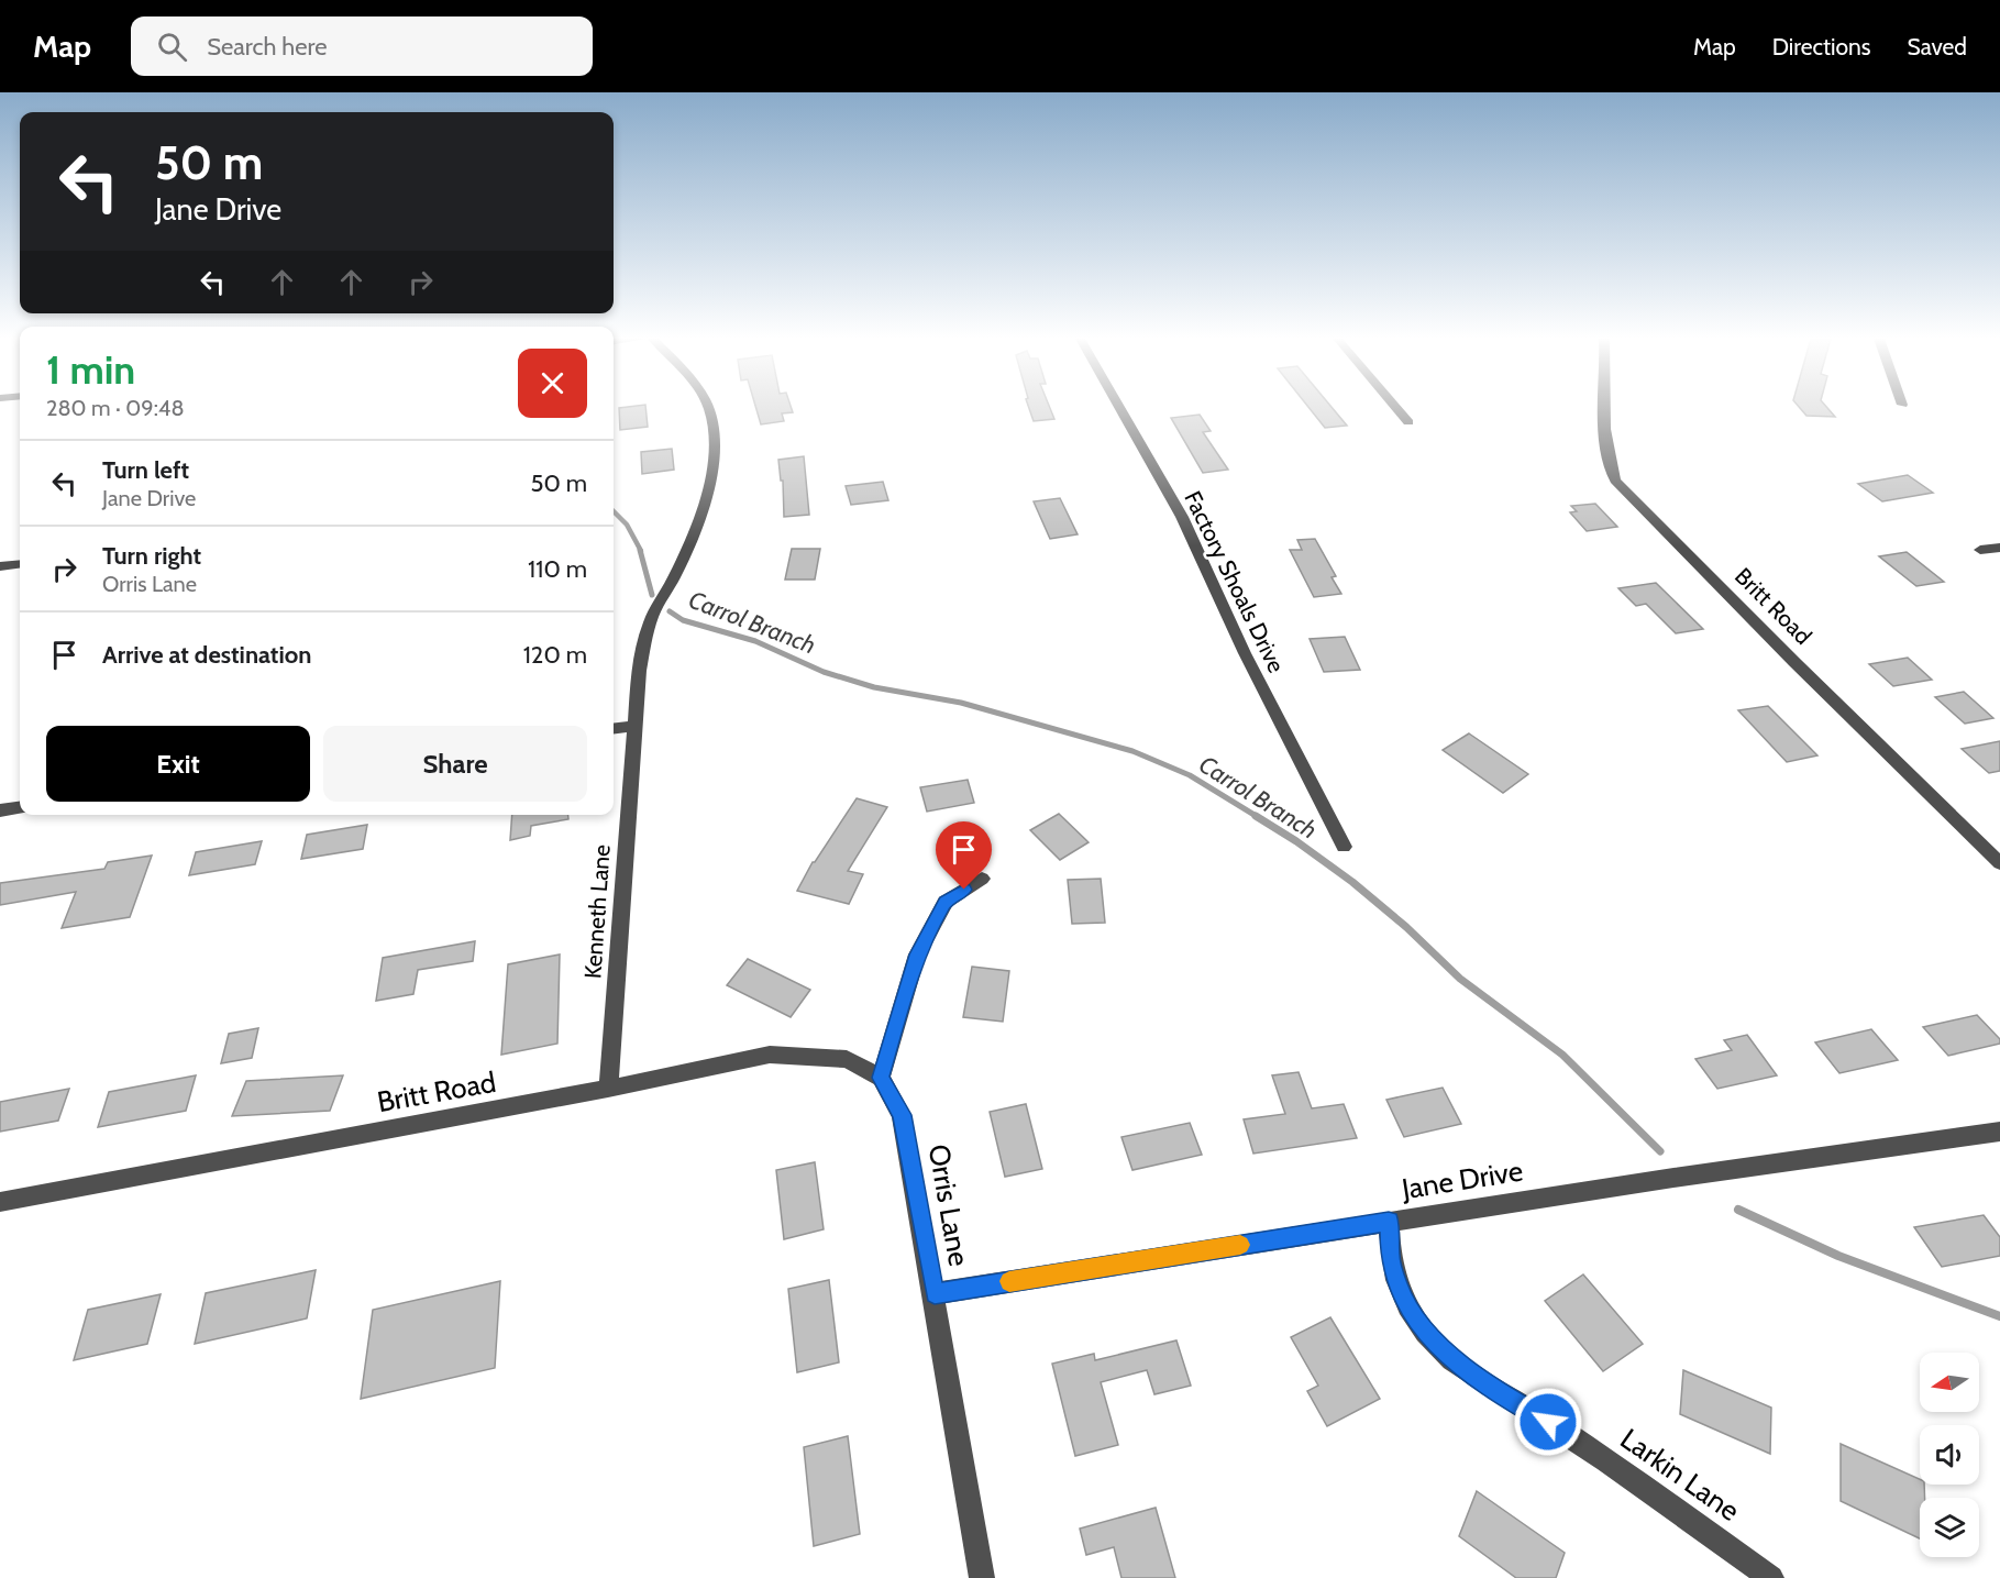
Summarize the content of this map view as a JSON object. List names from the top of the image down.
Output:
{
  "streets": {
    "street": [
      "Factory Shoals Drive",
      "Britt Road",
      "Kenneth Lane",
      "Jane Drive",
      "Orris Lane",
      "Larkin Lane"
    ]
  },
  "crossings": [
    ["Britt Road", "Kenneth Lane"],
    ["Britt Road", "Orris Lane"],
    ["Jane Drive", "Orris Lane"],
    ["Jane Drive", "Larkin Lane"]
  ],
  "water": ["Carrol Branch"],
  "north": "left",
  "page": {
    "header": "Map",
    "search": "Search here",
    "nav": ["Map", "Directions", "Saved"],
    "turn": ["50 m", "Jane Drive"],
    "heading": ["1 min", "280 m · 09:48"],
    "list": [
      {
        "name": "Turn left",
        "note": "Jane Drive",
        "value": "50 m"
      },
      {
        "name": "Turn right",
        "note": "Orris Lane",
        "value": "110 m"
      },
      {
        "name": "Arrive at destination",
        "value": "120 m"
      }
    ],
    "buttons": ["Exit", "Share"]
  }
}
